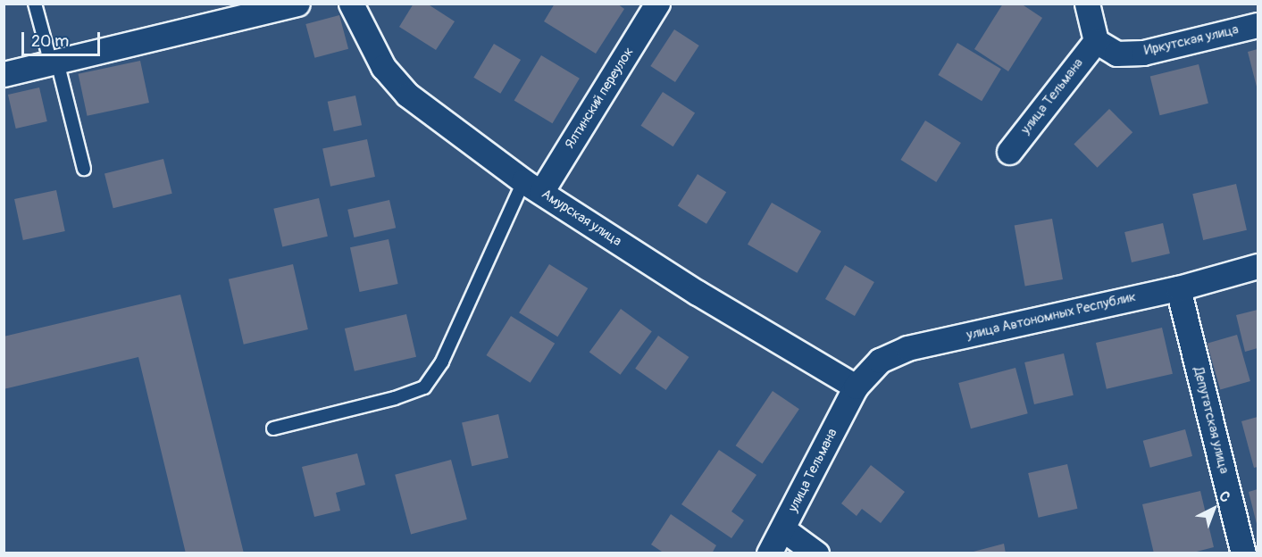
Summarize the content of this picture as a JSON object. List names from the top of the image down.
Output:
{
  "streets": {
    "street": [
      "Иркутская улица",
      "улица Тельмана",
      "Ялтинский переулок",
      "Амурская улица",
      "улица Автономных Республик",
      "Депутатская улица"
    ]
  },
  "crossings": [
    ["Иркутская улица", "улица Тельмана"],
    ["улица Тельмана", "Амурская улица"],
    ["улица Тельмана", "улица Автономных Республик"],
    ["Ялтинский переулок", "Амурская улица"],
    ["Амурская улица", "улица Автономных Республик"],
    ["улица Автономных Республик", "Депутатская улица"]
  ],
  "scale_bar": "20 m",
  "north": "top right"
}
